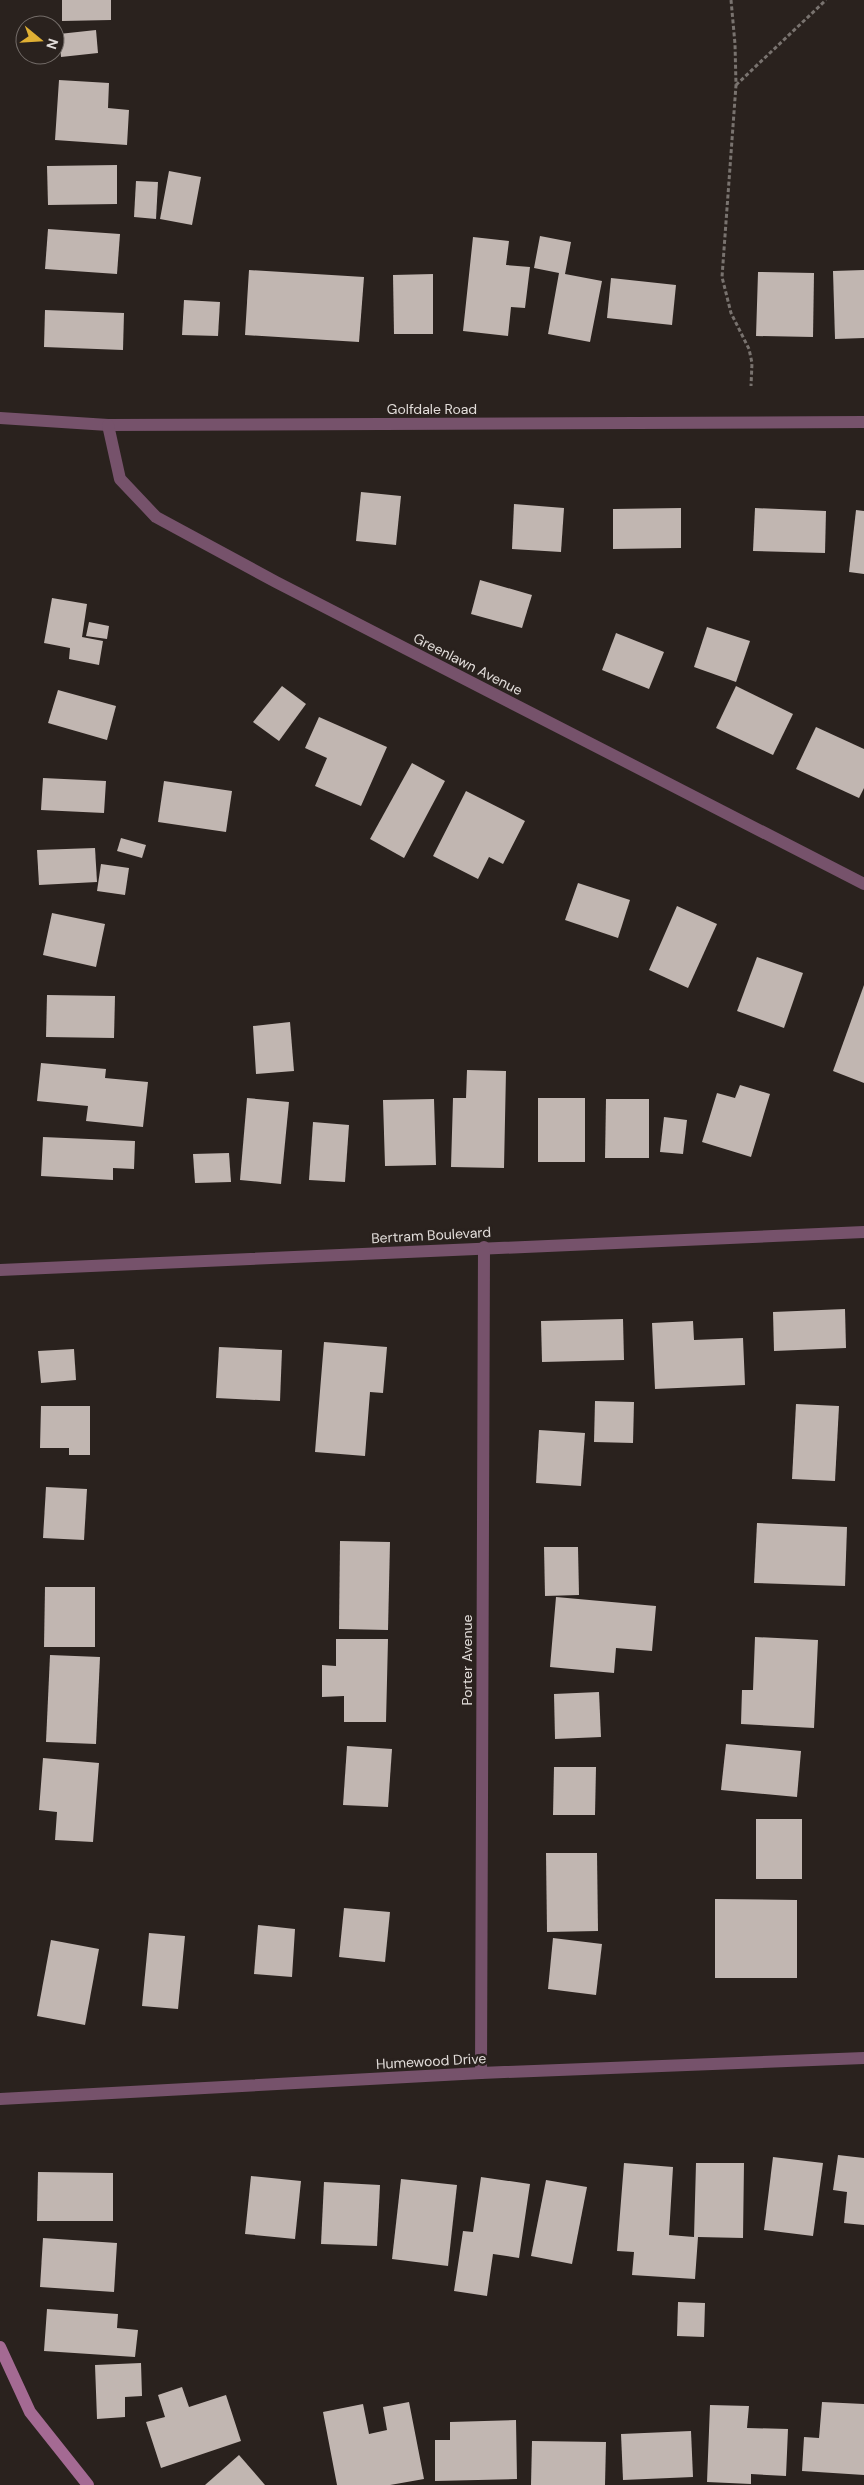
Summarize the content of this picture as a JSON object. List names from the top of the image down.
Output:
{
  "streets": {
    "street": [
      "Golfdale Road",
      "Greenlawn Avenue",
      "Bertram Boulevard",
      "Porter Avenue",
      "Humewood Drive"
    ]
  },
  "crossings": [
    ["Golfdale Road", "Greenlawn Avenue"],
    ["Bertram Boulevard", "Porter Avenue"],
    ["Porter Avenue", "Humewood Drive"]
  ],
  "north": "right"
}
